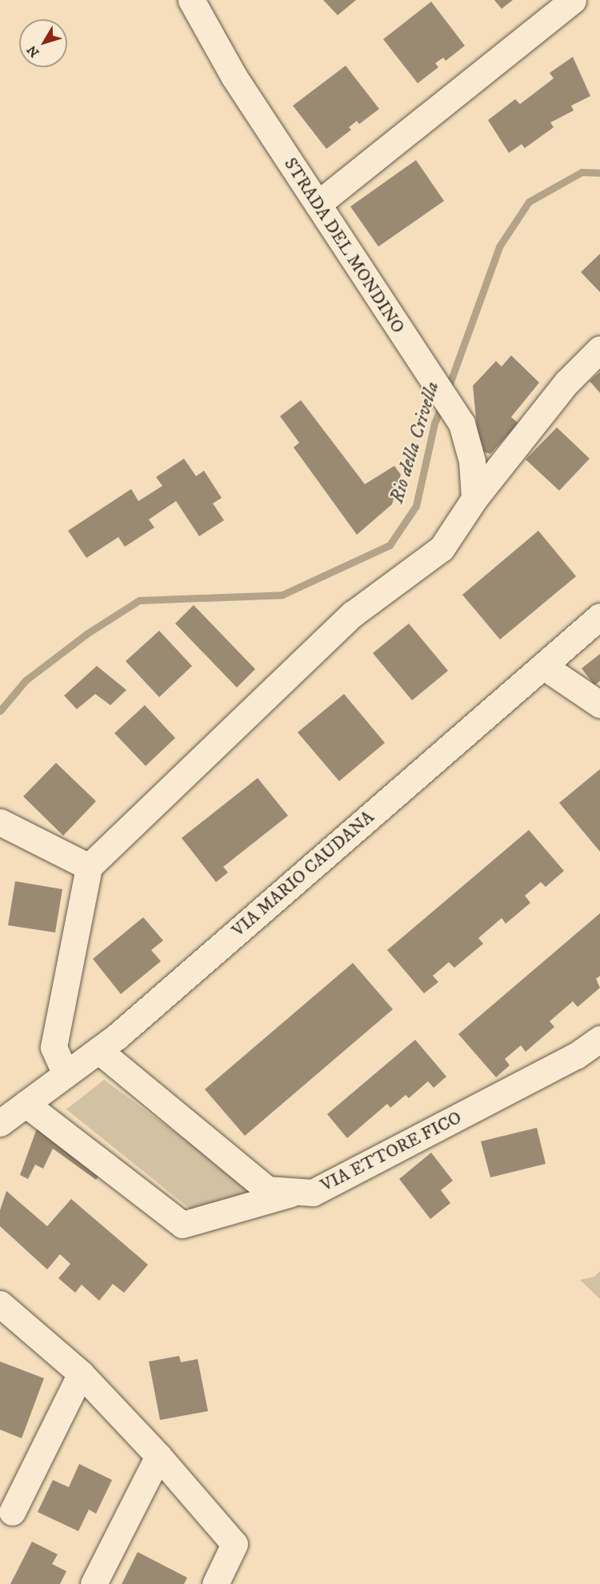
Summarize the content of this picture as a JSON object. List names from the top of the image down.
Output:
{
  "streets": {
    "street": ["STRADA DEL MONDINO", "VIA MARIO CAUDANA", "VIA ETTORE FICO"]
  },
  "crossings": [
    ["VIA MARIO CAUDANA", "VIA ETTORE FICO"]
  ],
  "water": ["Rio della Crivella"],
  "north": "bottom left"
}
